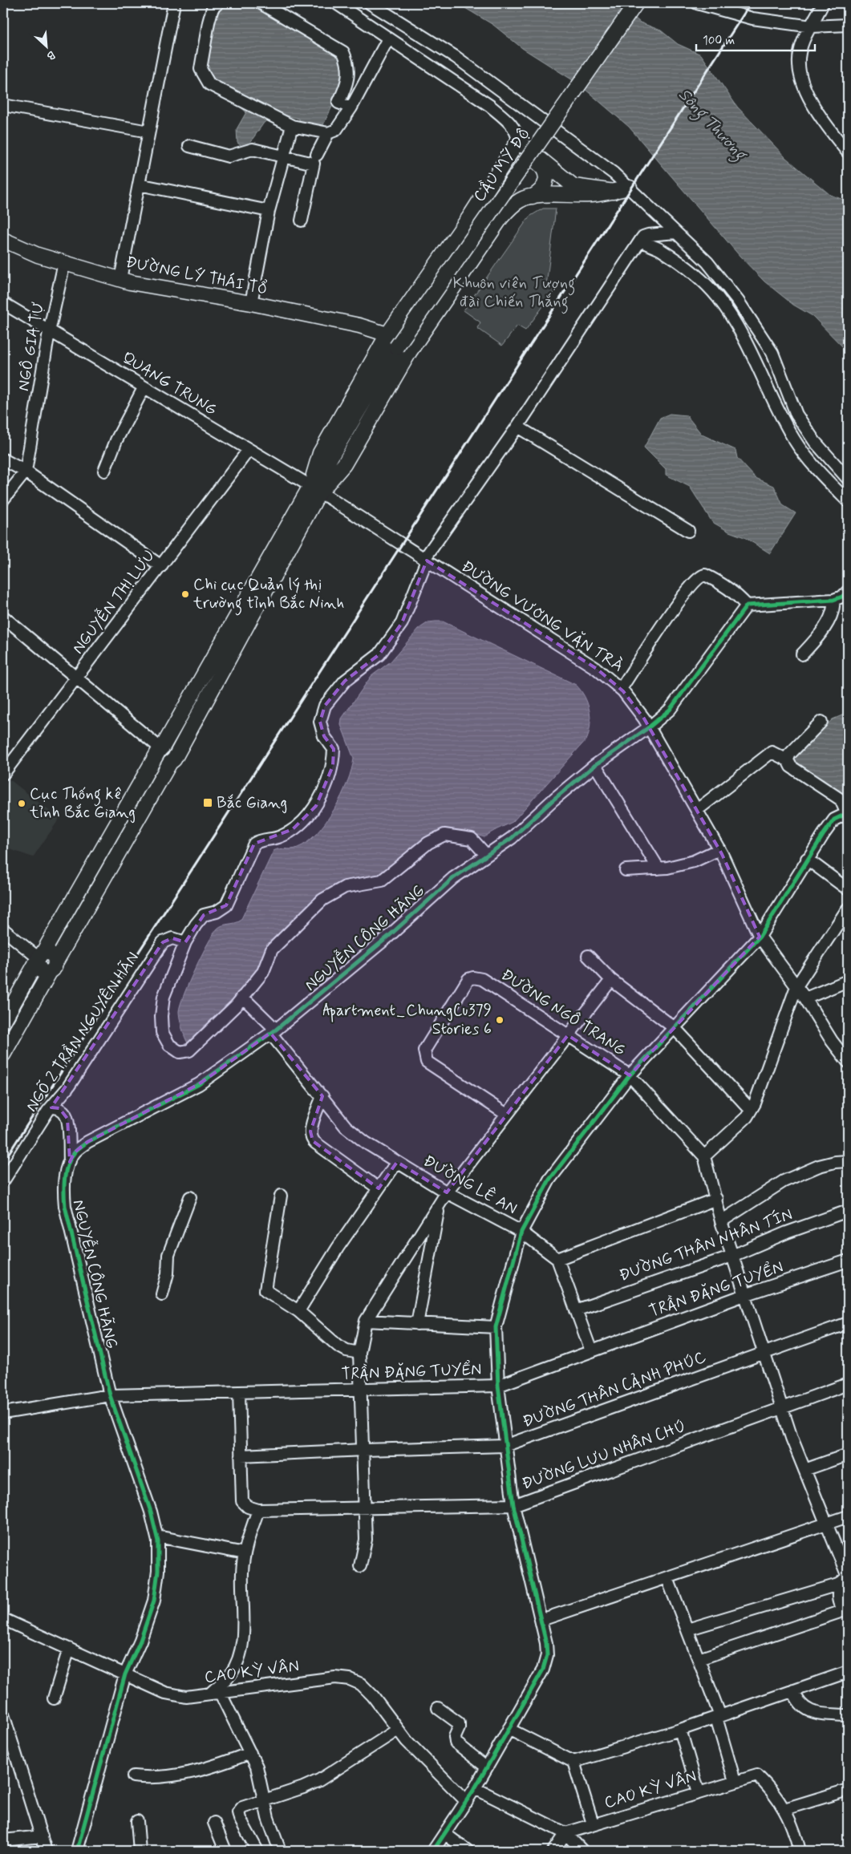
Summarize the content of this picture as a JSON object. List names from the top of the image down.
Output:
{
  "streets": {
    "main road": ["CẦU MỸ ĐỘ", "ĐƯỜNG LÝ THÁI TỔ"],
    "street": [
      "NGÔ GIA TỰ",
      "QUANG TRUNG",
      "NGUYỄN THỊ LƯU",
      "ĐƯỜNG VƯƠNG VĂN TRÀ",
      "NGUYỄN CÔNG HÃNG",
      "ĐƯỜNG NGÔ TRANG",
      "NGÕ 2 TRẦN NGUYÊN HÃN",
      "ĐƯỜNG LÊ AN",
      "ĐƯỜNG THÂN NHÂN TÍN",
      "TRẦN ĐĂNG TUYỂN",
      "ĐƯỜNG THÂN CẢNH PHÚC",
      "ĐƯỜNG LƯU NHÂN CHÚ",
      "CAO KỲ VÂN"
    ]
  },
  "crossings": [
    ["CẦU MỸ ĐỘ", "QUANG TRUNG"],
    ["CẦU MỸ ĐỘ", "ĐƯỜNG VƯƠNG VĂN TRÀ"],
    ["ĐƯỜNG LÝ THÁI TỔ", "NGÔ GIA TỰ"],
    ["NGÔ GIA TỰ", "QUANG TRUNG"],
    ["QUANG TRUNG", "NGUYỄN THỊ LƯU"],
    ["QUANG TRUNG", "ĐƯỜNG VƯƠNG VĂN TRÀ"],
    ["ĐƯỜNG VƯƠNG VĂN TRÀ", "NGUYỄN CÔNG HÃNG"],
    ["NGUYỄN CÔNG HÃNG", "ĐƯỜNG LÊ AN"],
    ["NGUYỄN CÔNG HÃNG", "TRẦN ĐĂNG TUYỂN"],
    ["NGUYỄN CÔNG HÃNG", "CAO KỲ VÂN"],
    ["ĐƯỜNG NGÔ TRANG", "ĐƯỜNG THÂN NHÂN TÍN"],
    ["ĐƯỜNG NGÔ TRANG", "TRẦN ĐĂNG TUYỂN"],
    ["ĐƯỜNG NGÔ TRANG", "ĐƯỜNG THÂN CẢNH PHÚC"],
    ["ĐƯỜNG NGÔ TRANG", "ĐƯỜNG LƯU NHÂN CHÚ"]
  ],
  "water": ["Sông Thương"],
  "parks": ["Khuôn viên Tượng đài Chiến Thắng"],
  "places": {
    "other": ["Chi cục Quản lý thị trường tỉnh Bắc Ninh", "Cục Thống kê tỉnh Bắc Giang", "Apartment_ChungCu379 Stories 6"],
    "transit": ["Bắc Giang"]
  },
  "scale_bar": "100 m",
  "north": "bottom right"
}
